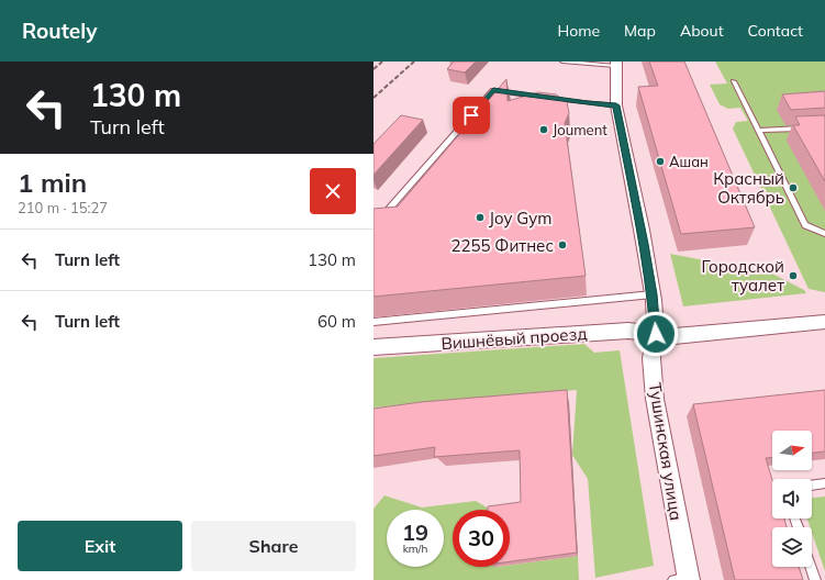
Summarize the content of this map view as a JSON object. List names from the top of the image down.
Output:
{
  "streets": {
    "street": ["Вишнёвый проезд", "Тушинская улица"]
  },
  "crossings": [
    ["Вишнёвый проезд", "Тушинская улица"]
  ],
  "places": [
    "Joument",
    "Ашан",
    "Красный Октябрь",
    "Joy Gym",
    "2255 Фитнес",
    "Городской туалет"
  ],
  "north": "right",
  "page": {
    "header": "Routely",
    "nav": [
      "Home",
      "Map",
      "About",
      "Contact"
    ],
    "turn": ["130 m", "Turn left"],
    "heading": ["1 min", "210 m · 15:27"],
    "list": [
      {
        "name": "Turn left",
        "value": "130 m"
      },
      {
        "name": "Turn left",
        "value": "60 m"
      }
    ],
    "speed": "19 km/h",
    "limit": "30",
    "buttons": ["Exit", "Share"]
  }
}
